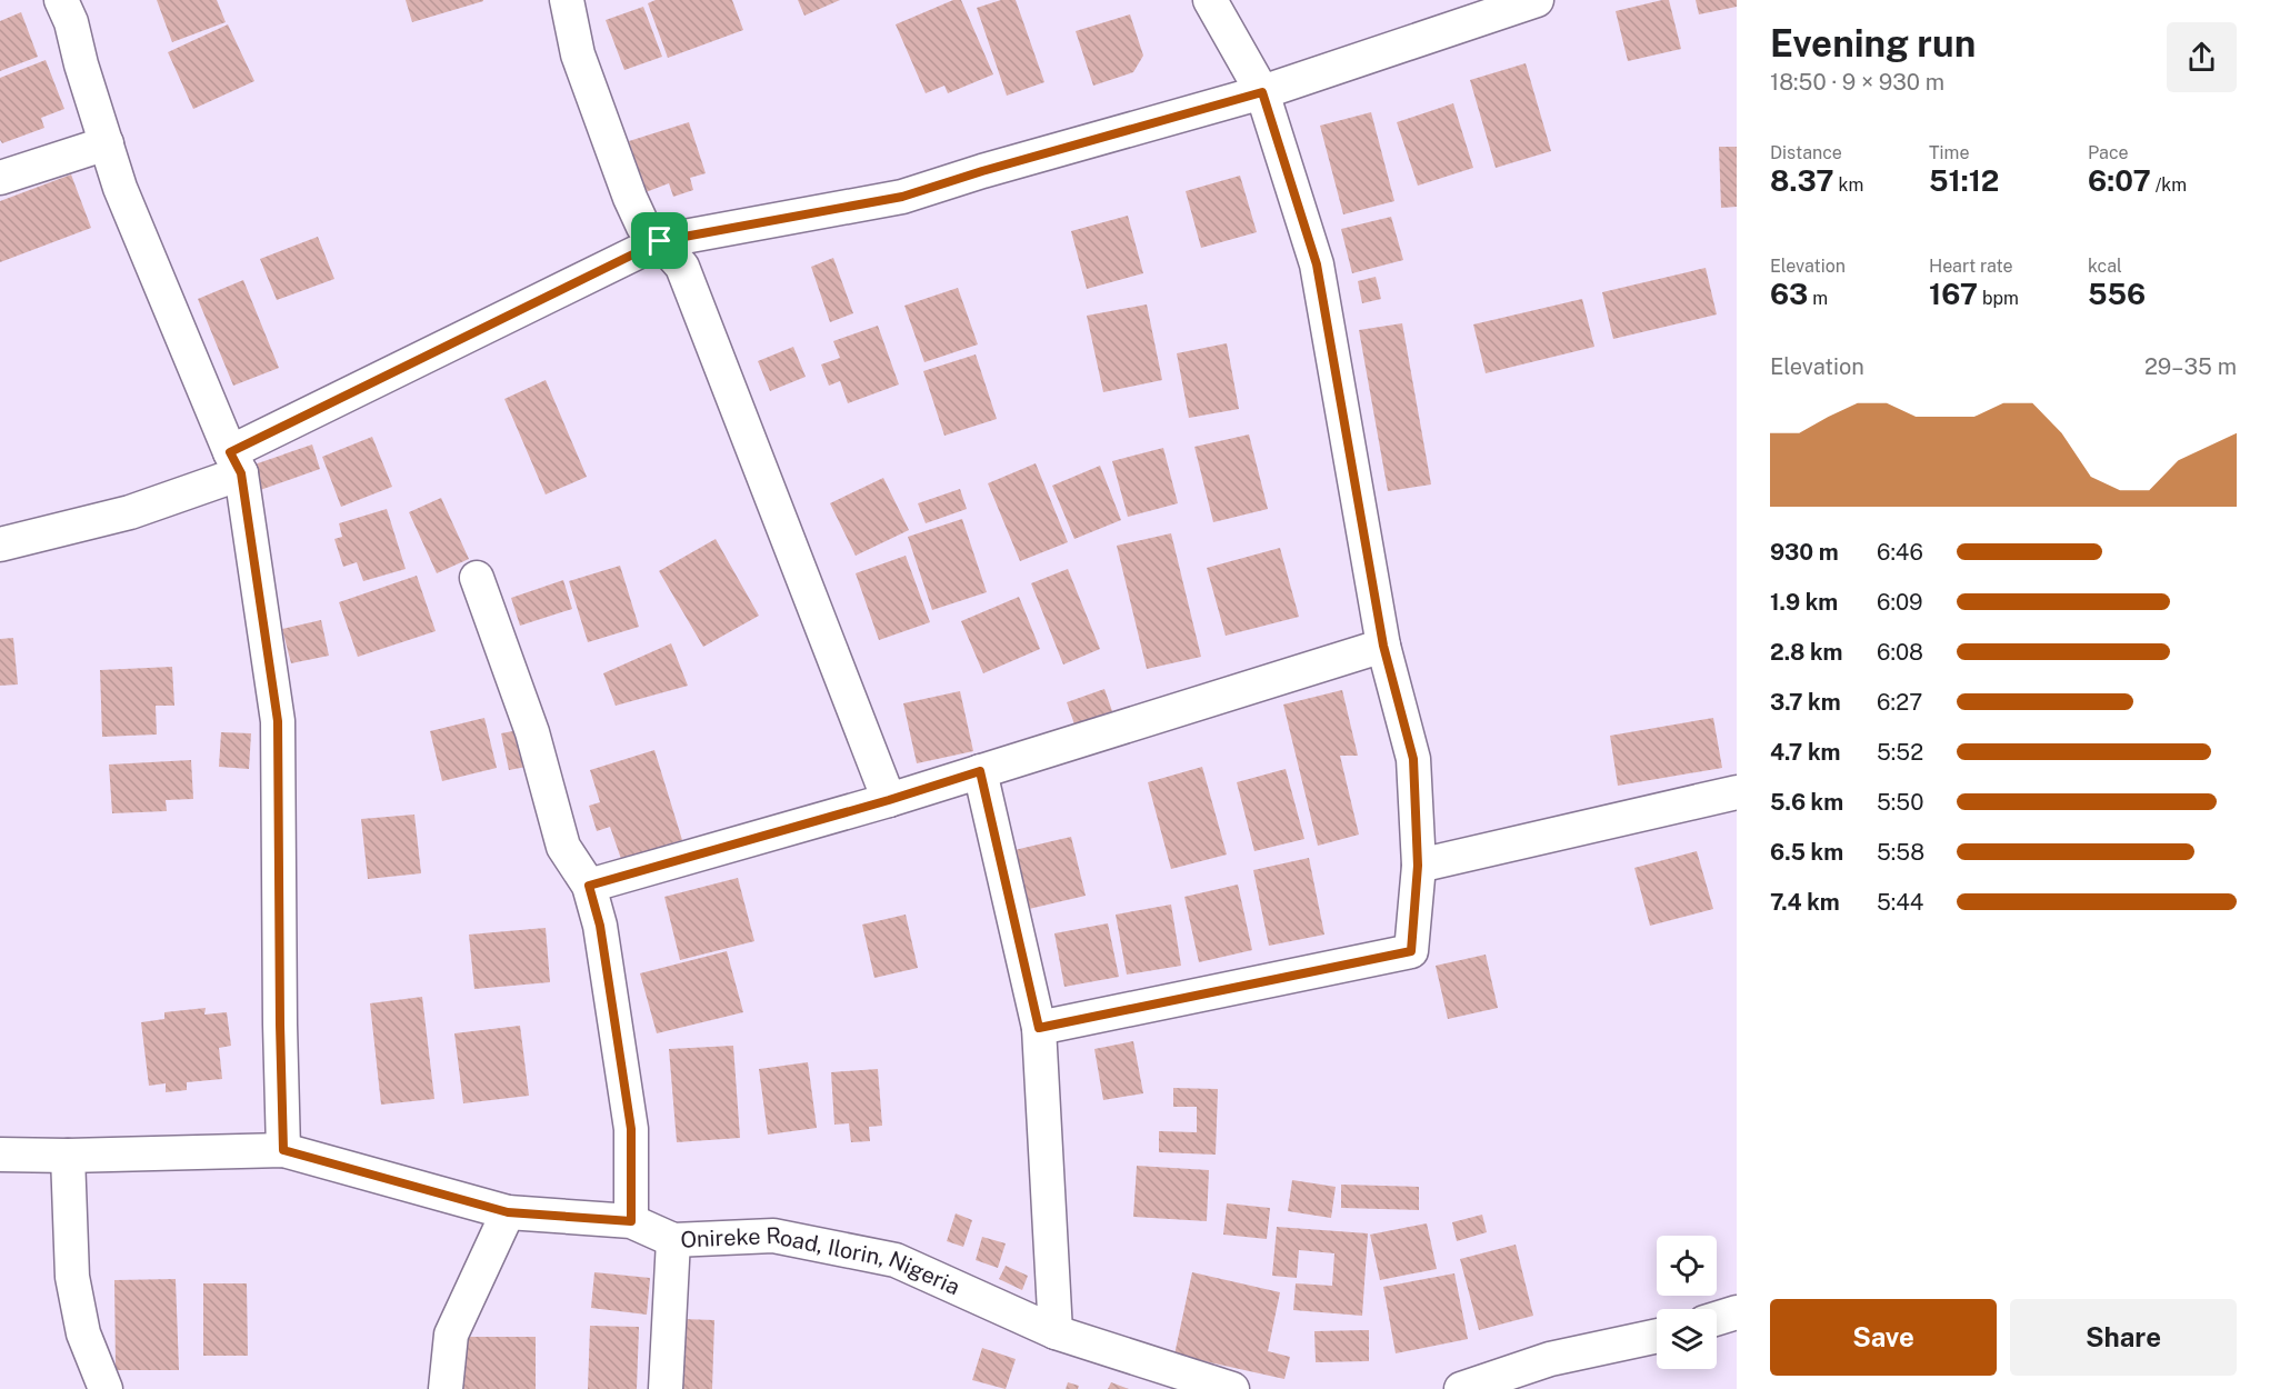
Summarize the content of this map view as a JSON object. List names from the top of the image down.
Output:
{
  "streets": {
    "street": ["Onireke Road, Ilorin, Nigeria"]
  },
  "page": {
    "heading": ["Evening run", "18:50 · 9 × 930 m"],
    "stats": [
      ["Distance", "8.37 km"],
      ["Time", "51:12"],
      ["Pace", "6:07 /km"],
      ["Elevation", "63 m"],
      ["Heart rate", "167 bpm"],
      ["kcal", "556"]
    ],
    "chart": ["Elevation", "29–35 m"],
    "list": [
      {
        "name": "930 m",
        "note": "6:46"
      },
      {
        "name": "1.9 km",
        "note": "6:09"
      },
      {
        "name": "2.8 km",
        "note": "6:08"
      },
      {
        "name": "3.7 km",
        "note": "6:27"
      },
      {
        "name": "4.7 km",
        "note": "5:52"
      },
      {
        "name": "5.6 km",
        "note": "5:50"
      },
      {
        "name": "6.5 km",
        "note": "5:58"
      },
      {
        "name": "7.4 km",
        "note": "5:44"
      }
    ],
    "buttons": ["Save", "Share"]
  }
}
